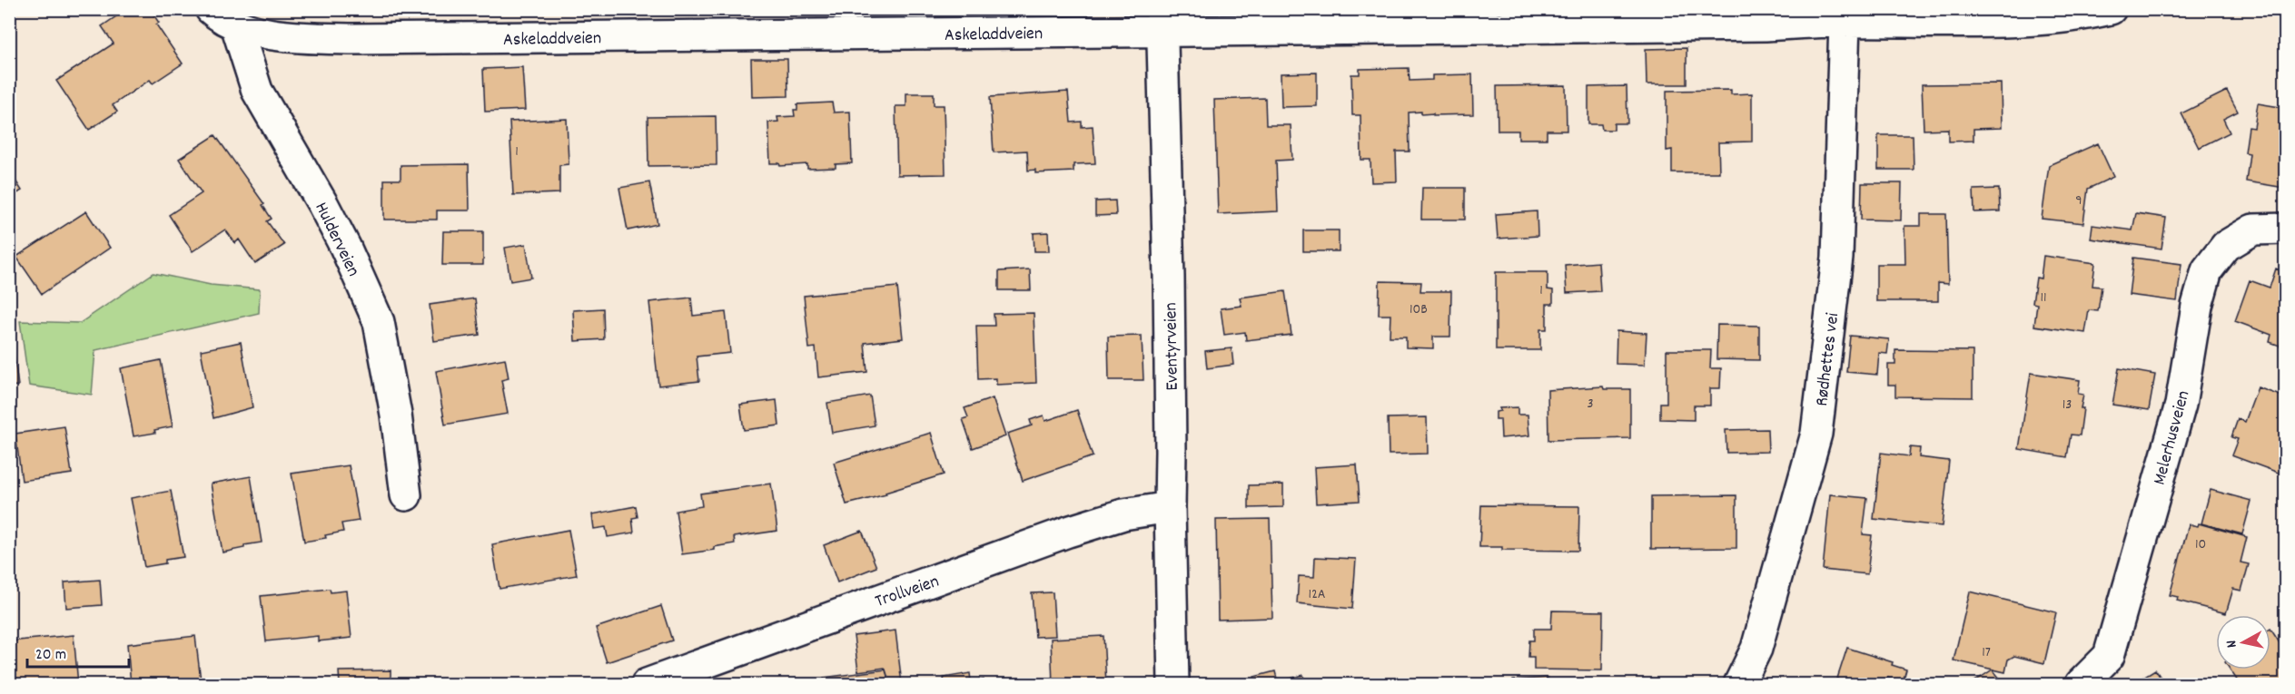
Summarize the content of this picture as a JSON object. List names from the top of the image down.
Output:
{
  "streets": {
    "street": [
      "Askeladdveien",
      "Hulderveien",
      "Eventyrveien",
      "Rødhettes vei",
      "Melerhusveien",
      "Trollveien"
    ]
  },
  "crossings": [
    ["Askeladdveien", "Hulderveien"],
    ["Askeladdveien", "Eventyrveien"],
    ["Askeladdveien", "Rødhettes vei"],
    ["Eventyrveien", "Trollveien"]
  ],
  "house_numbers": [
    "1",
    "9",
    "1",
    "11",
    "10B",
    "3",
    "13",
    "10",
    "12A",
    "17"
  ],
  "scale_bar": "20 m",
  "north": "left"
}
